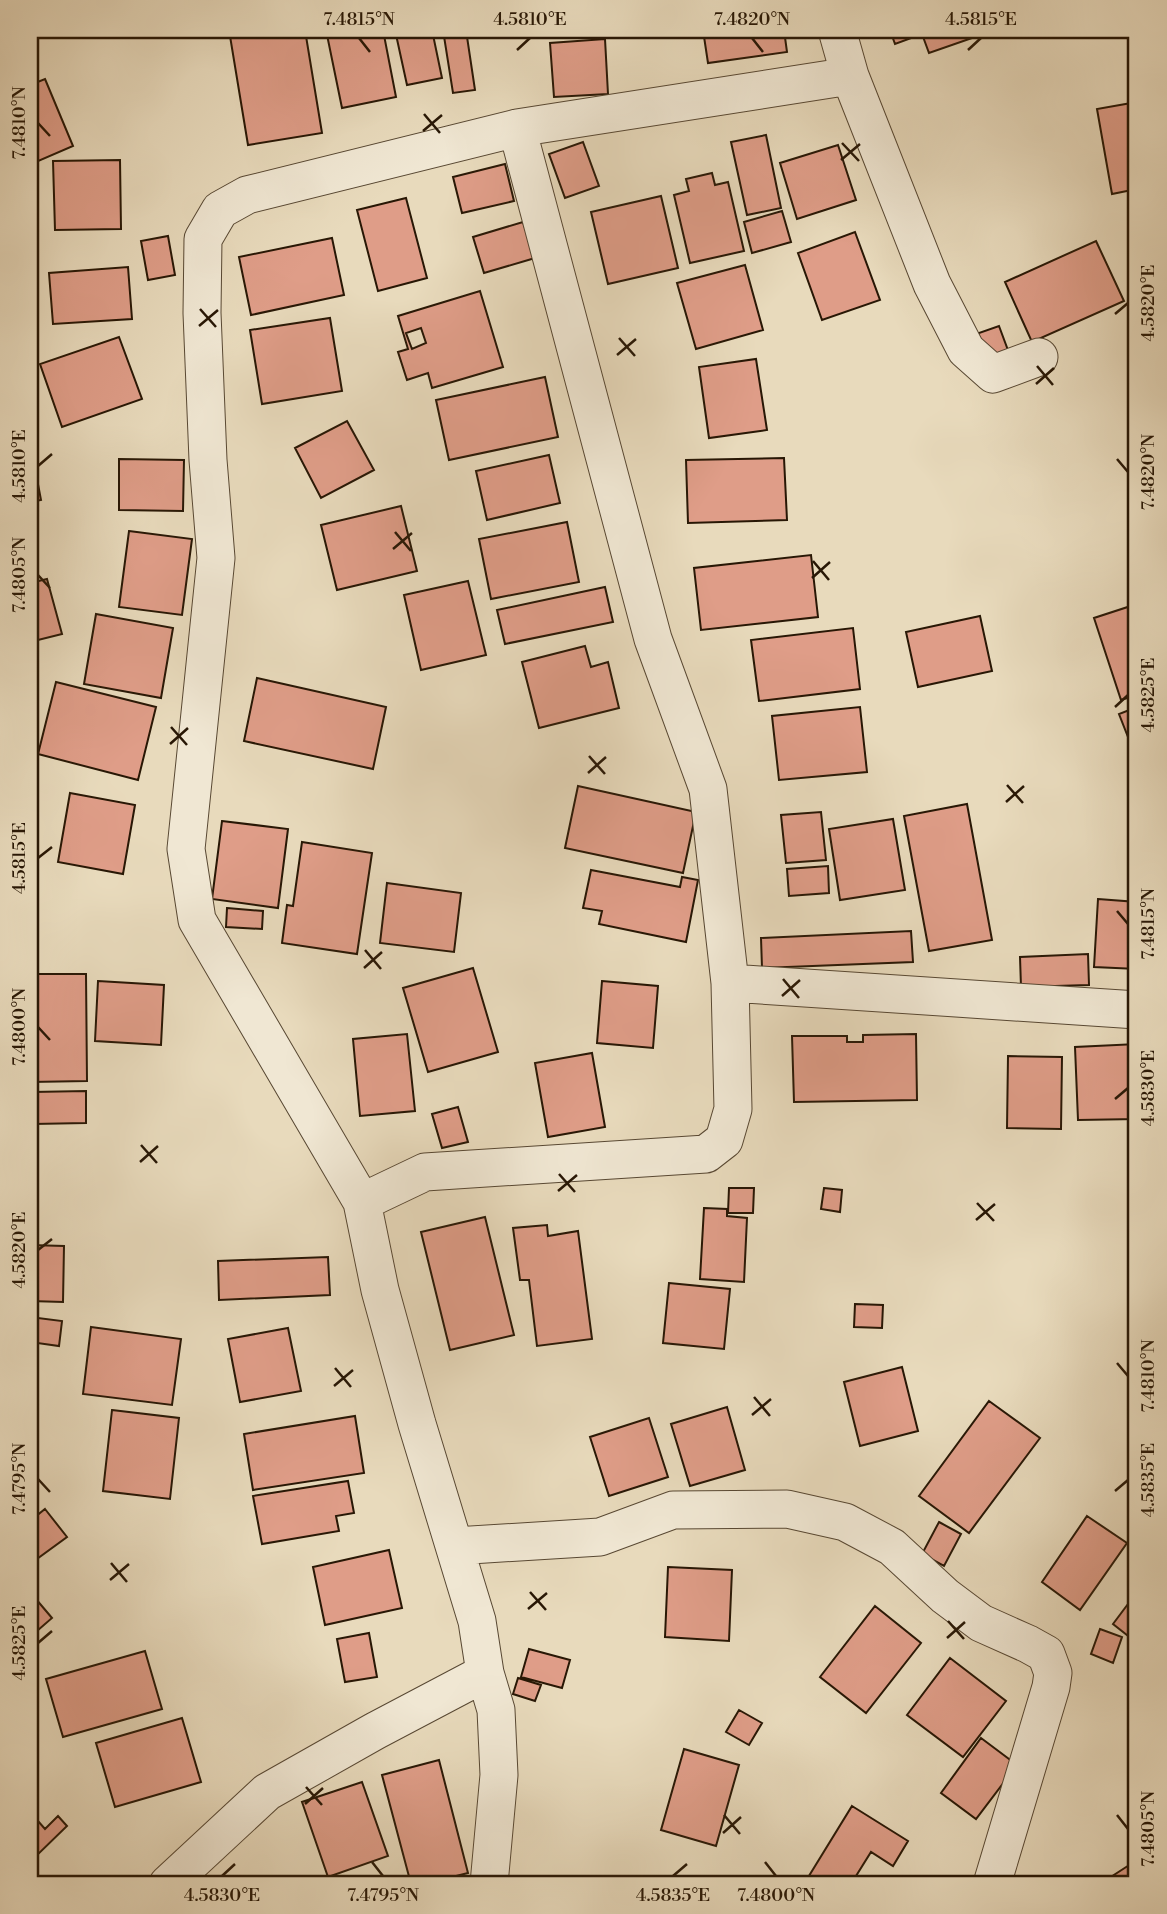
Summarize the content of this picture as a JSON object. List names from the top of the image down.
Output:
{
  "coordinates": [
    "7.4815°N",
    "4.5810°E",
    "7.4820°N",
    "4.5815°E",
    "7.4810°N",
    "4.5820°E",
    "7.4805°N",
    "4.5825°E",
    "7.4800°N",
    "4.5830°E",
    "7.4795°N",
    "4.5835°E"
  ]
}
